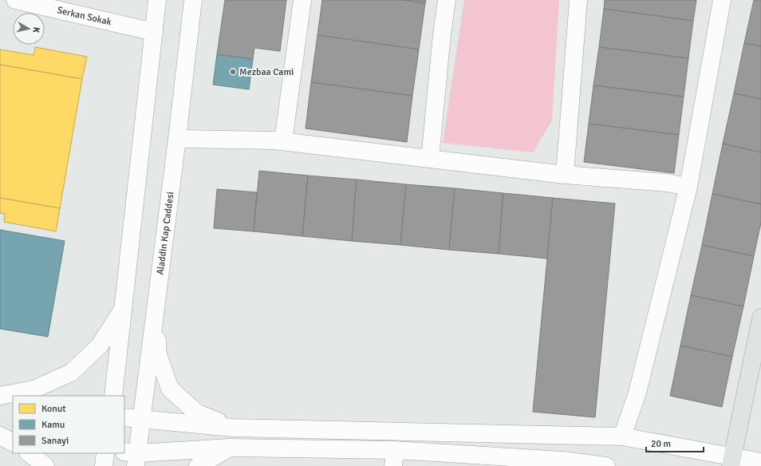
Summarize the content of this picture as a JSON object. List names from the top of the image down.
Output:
{
  "streets": {
    "street": ["Serkan Sokak", "Aladdin Kap Caddesi"]
  },
  "places": ["Mezbaa Cami"],
  "legend": ["Konut", "Kamu", "Sanayi"],
  "scale_bar": "20 m",
  "north": "right"
}
